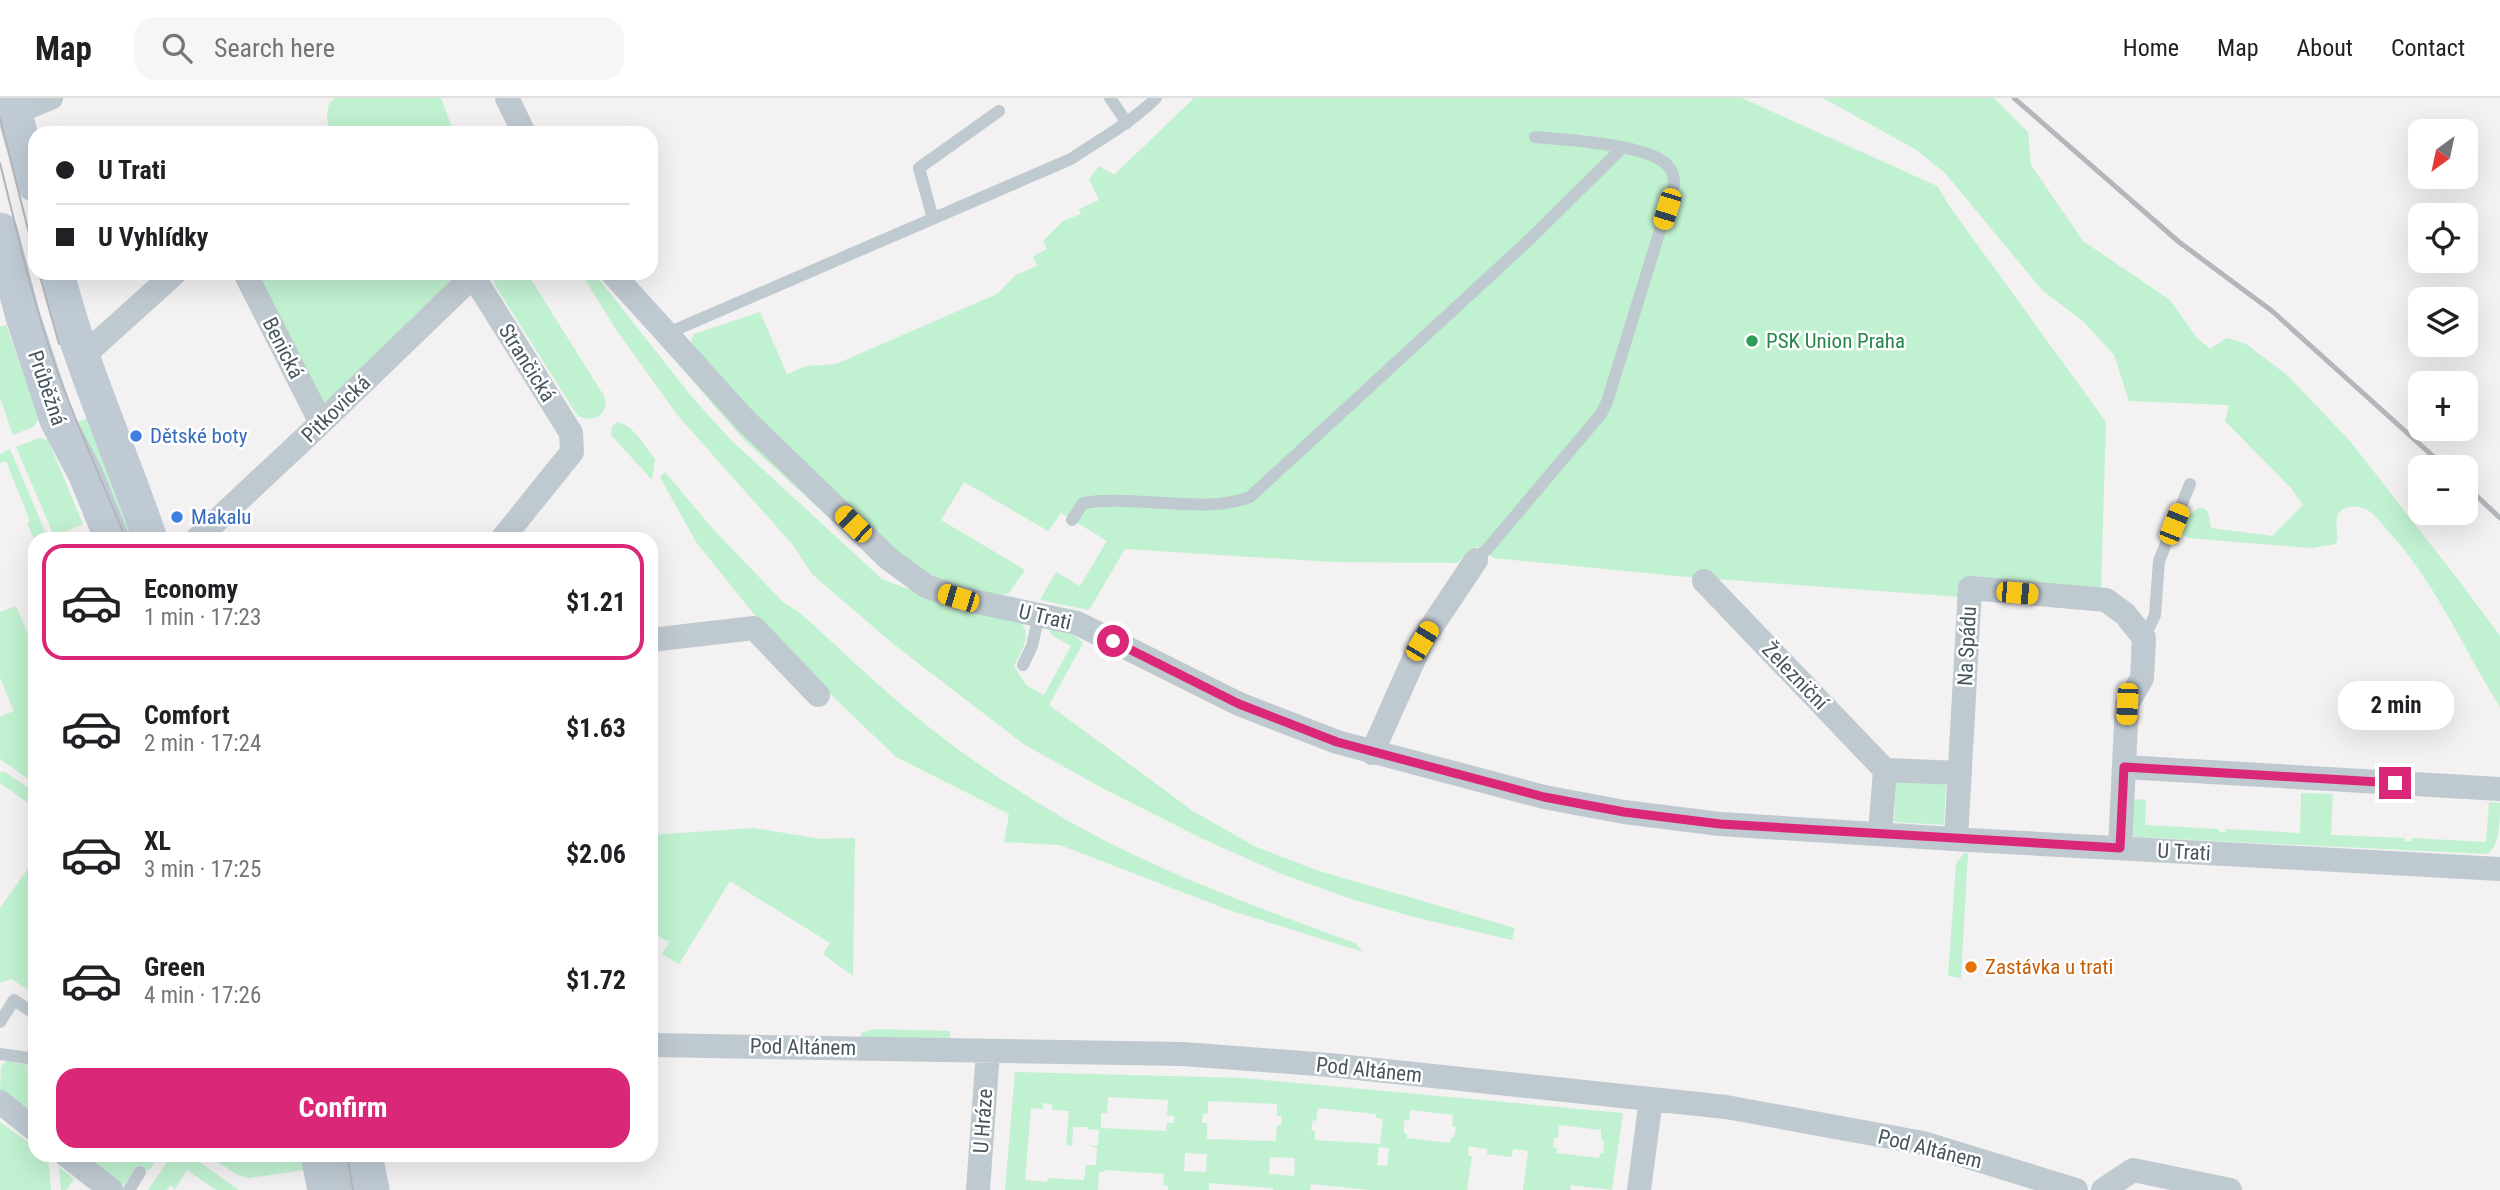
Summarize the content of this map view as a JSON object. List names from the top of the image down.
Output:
{
  "streets": {
    "main road": ["Průběžná"],
    "street": [
      "Benická",
      "Strančická",
      "Pitkovická",
      "U Trati",
      "Na Spádu",
      "Železniční",
      "Pod Altánem",
      "U Hráze"
    ]
  },
  "crossings": [
    ["Benická", "Pitkovická"],
    ["U Trati", "Na Spádu"],
    ["Pod Altánem", "U Hráze"]
  ],
  "places": [
    "PSK Union Praha",
    "Dětské boty",
    "Makalu",
    "Zastávka u trati"
  ],
  "north": "bottom left",
  "page": {
    "header": "Map",
    "search": "Search here",
    "nav": [
      "Home",
      "Map",
      "About",
      "Contact"
    ],
    "map_buttons": ["+", "−"],
    "banner": ["U Trati", "U Vyhlídky"],
    "list": [
      {
        "name": "Economy",
        "note": "1 min · 17:23",
        "value": "$1.21"
      },
      {
        "name": "Comfort",
        "note": "2 min · 17:24",
        "value": "$1.63"
      },
      {
        "name": "XL",
        "note": "3 min · 17:25",
        "value": "$2.06"
      },
      {
        "name": "Green",
        "note": "4 min · 17:26",
        "value": "$1.72"
      }
    ],
    "bubble": "2 min",
    "buttons": "Confirm"
  }
}
